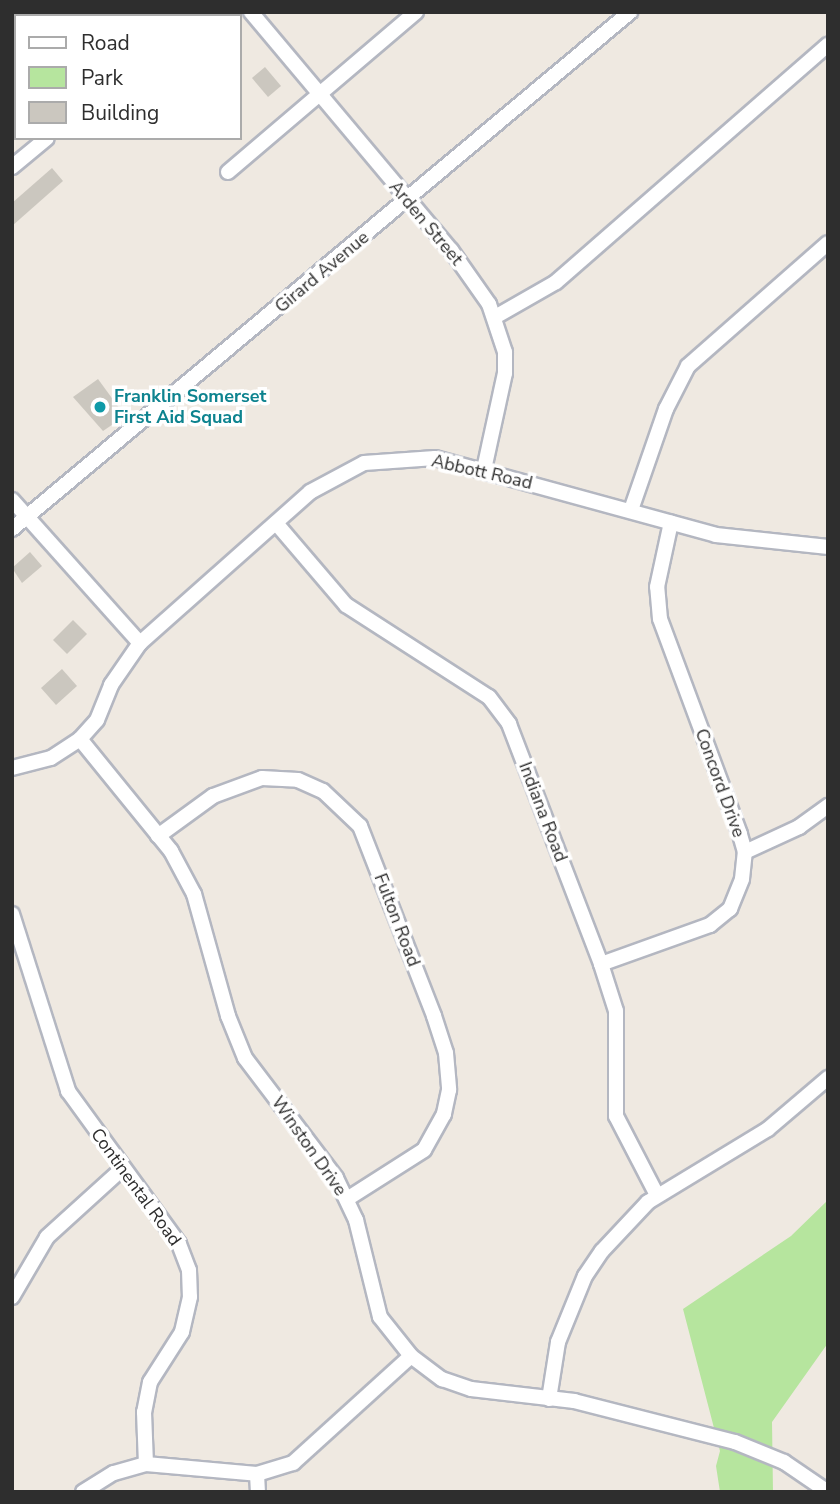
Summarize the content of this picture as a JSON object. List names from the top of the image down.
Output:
{
  "streets": {
    "street": [
      "Arden Street",
      "Girard Avenue",
      "Abbott Road",
      "Concord Drive",
      "Indiana Road",
      "Fulton Road",
      "Winston Drive",
      "Continental Road"
    ]
  },
  "crossings": [
    ["Arden Street", "Girard Avenue"],
    ["Arden Street", "Abbott Road"],
    ["Abbott Road", "Concord Drive"],
    ["Abbott Road", "Indiana Road"],
    ["Abbott Road", "Winston Drive"],
    ["Concord Drive", "Indiana Road"],
    ["Fulton Road", "Winston Drive"]
  ],
  "places": ["Franklin Somerset First Aid Squad"],
  "legend": ["Road", "Park", "Building"]
}
